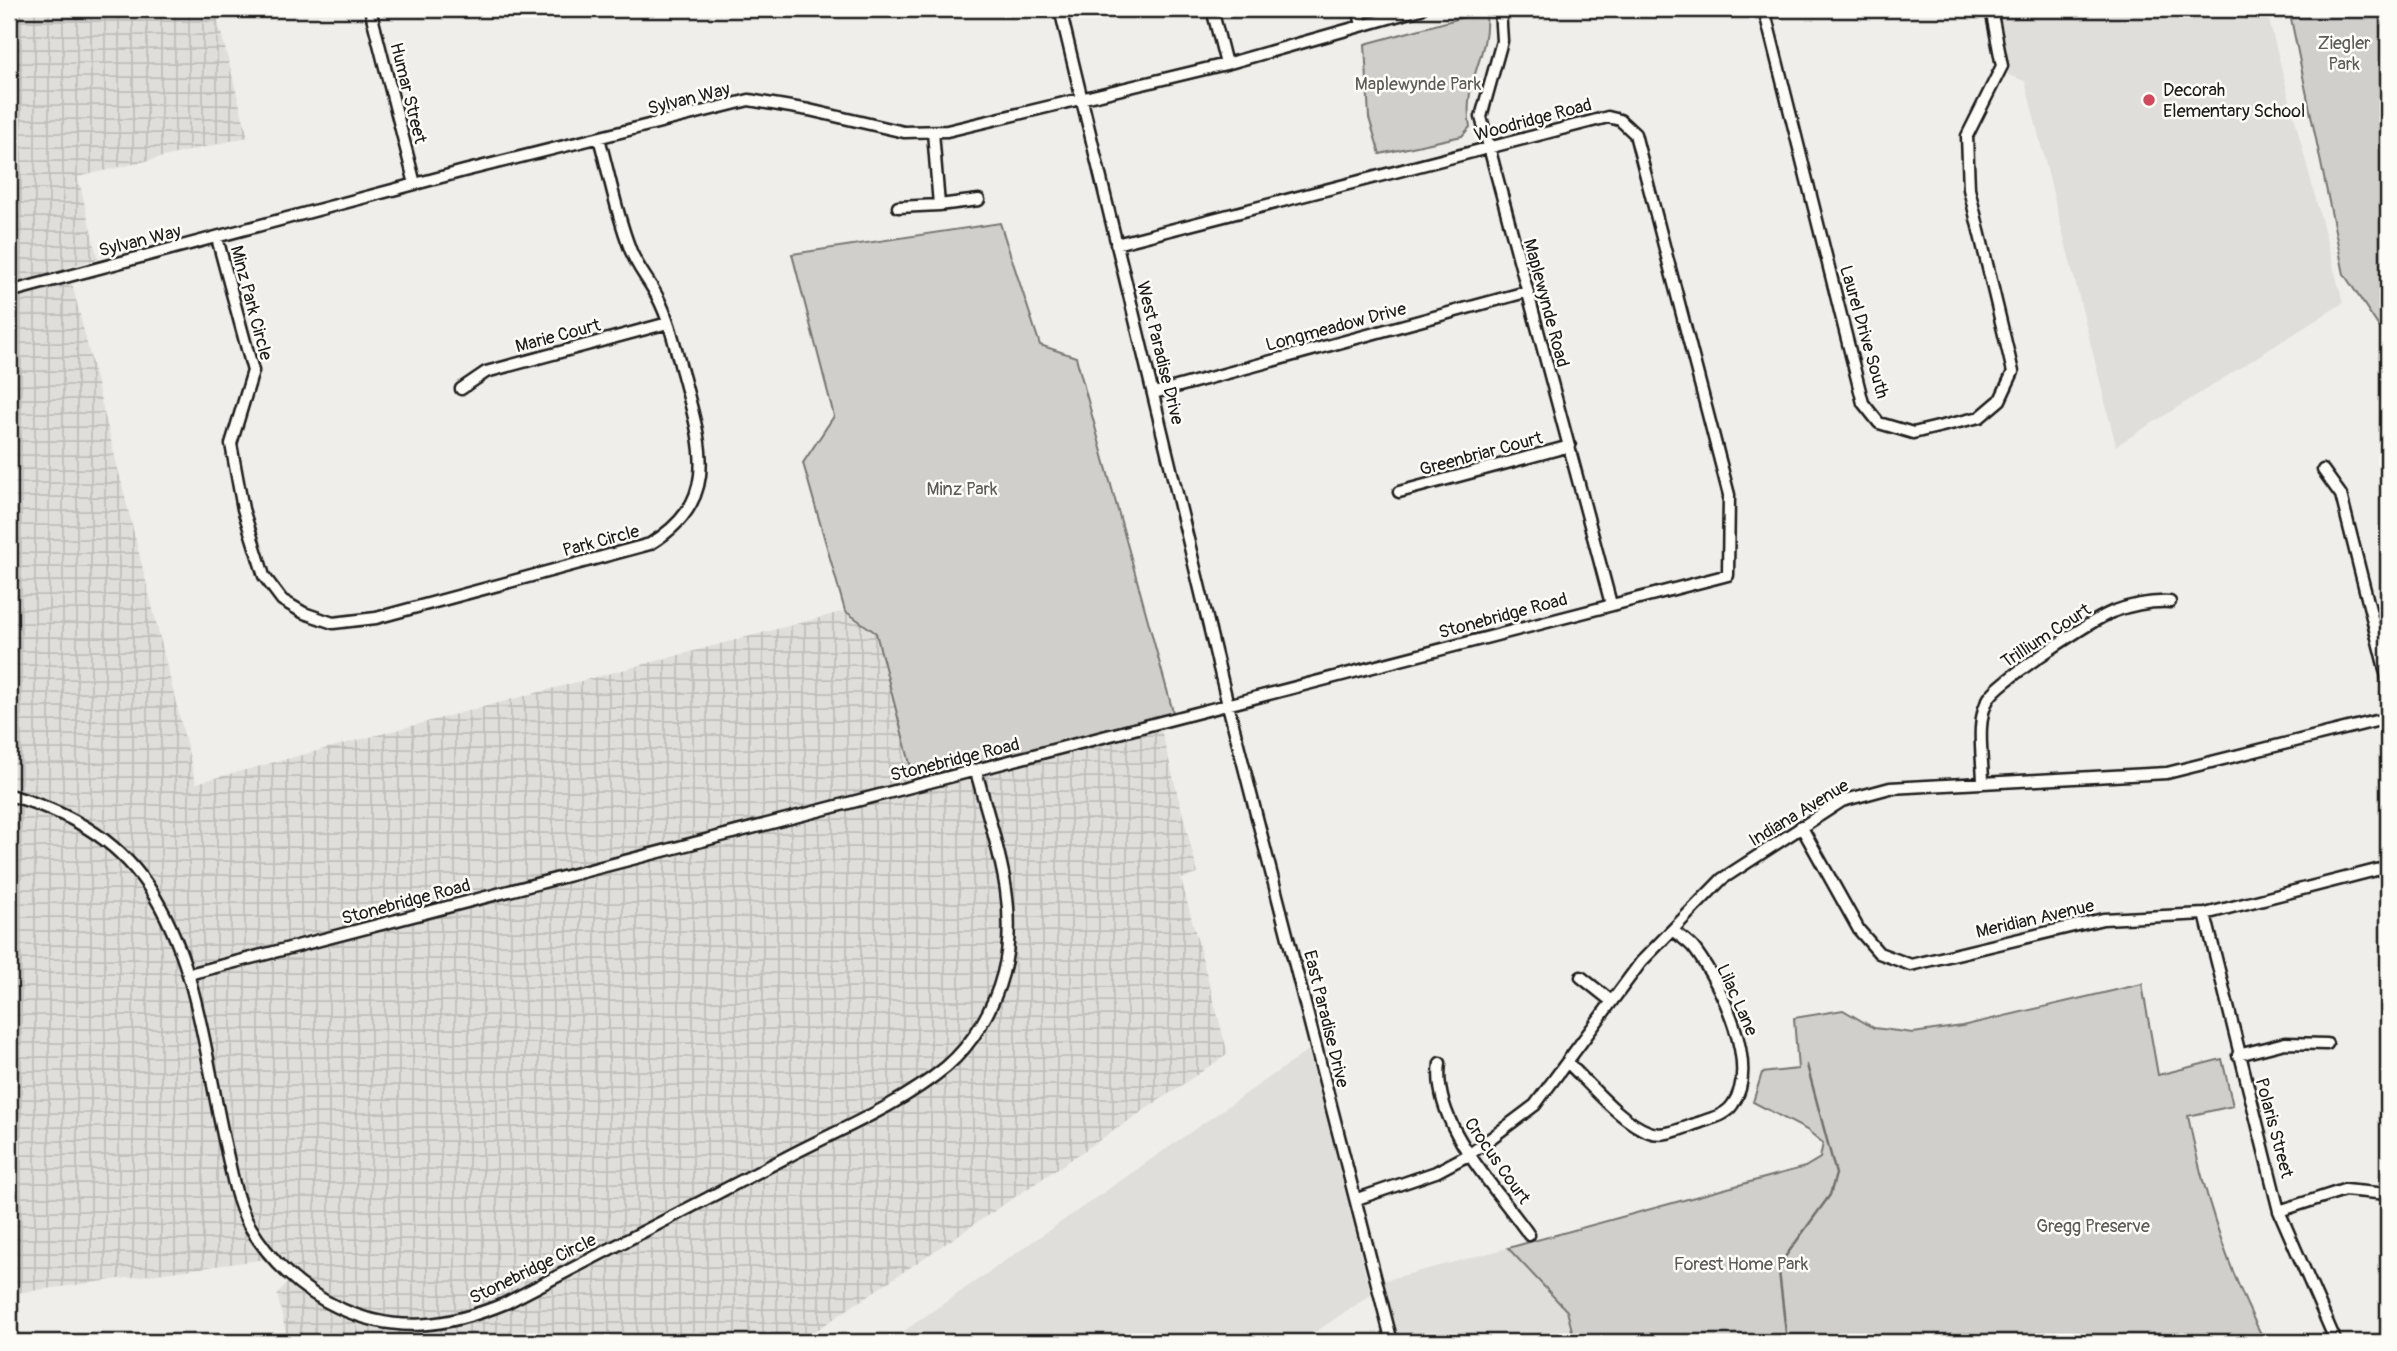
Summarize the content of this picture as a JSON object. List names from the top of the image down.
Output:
{
  "streets": {
    "street": [
      "Humar Street",
      "Sylvan Way",
      "Woodridge Road",
      "Minz Park Circle",
      "Maplewynde Road",
      "Longmeadow Drive",
      "Laurel Drive South",
      "Marie Court",
      "West Paradise Drive",
      "Greenbriar Court",
      "Park Circle",
      "Stonebridge Road",
      "Trillium Court",
      "Indiana Avenue",
      "Meridian Avenue",
      "Lilac Lane",
      "East Paradise Drive",
      "Polaris Street",
      "Crocus Court",
      "Stonebridge Circle"
    ]
  },
  "crossings": [
    ["Humar Street", "Sylvan Way"],
    ["Sylvan Way", "Minz Park Circle"],
    ["Sylvan Way", "West Paradise Drive"],
    ["Sylvan Way", "Park Circle"],
    ["Woodridge Road", "Maplewynde Road"],
    ["Woodridge Road", "West Paradise Drive"],
    ["Woodridge Road", "Stonebridge Road"],
    ["Minz Park Circle", "Park Circle"],
    ["Maplewynde Road", "Longmeadow Drive"],
    ["Maplewynde Road", "Greenbriar Court"],
    ["Maplewynde Road", "Stonebridge Road"],
    ["Longmeadow Drive", "West Paradise Drive"],
    ["Marie Court", "Park Circle"],
    ["West Paradise Drive", "Stonebridge Road"],
    ["West Paradise Drive", "East Paradise Drive"],
    ["Stonebridge Road", "East Paradise Drive"],
    ["Stonebridge Road", "Stonebridge Circle"],
    ["Trillium Court", "Indiana Avenue"],
    ["Indiana Avenue", "Meridian Avenue"],
    ["Indiana Avenue", "Lilac Lane"],
    ["Indiana Avenue", "East Paradise Drive"],
    ["Indiana Avenue", "Crocus Court"],
    ["Meridian Avenue", "Polaris Street"]
  ],
  "parks": [
    "Ziegler Park",
    "Maplewynde Park",
    "Minz Park",
    "Gregg Preserve",
    "Forest Home Park"
  ],
  "places": ["Decorah Elementary School"]
}
